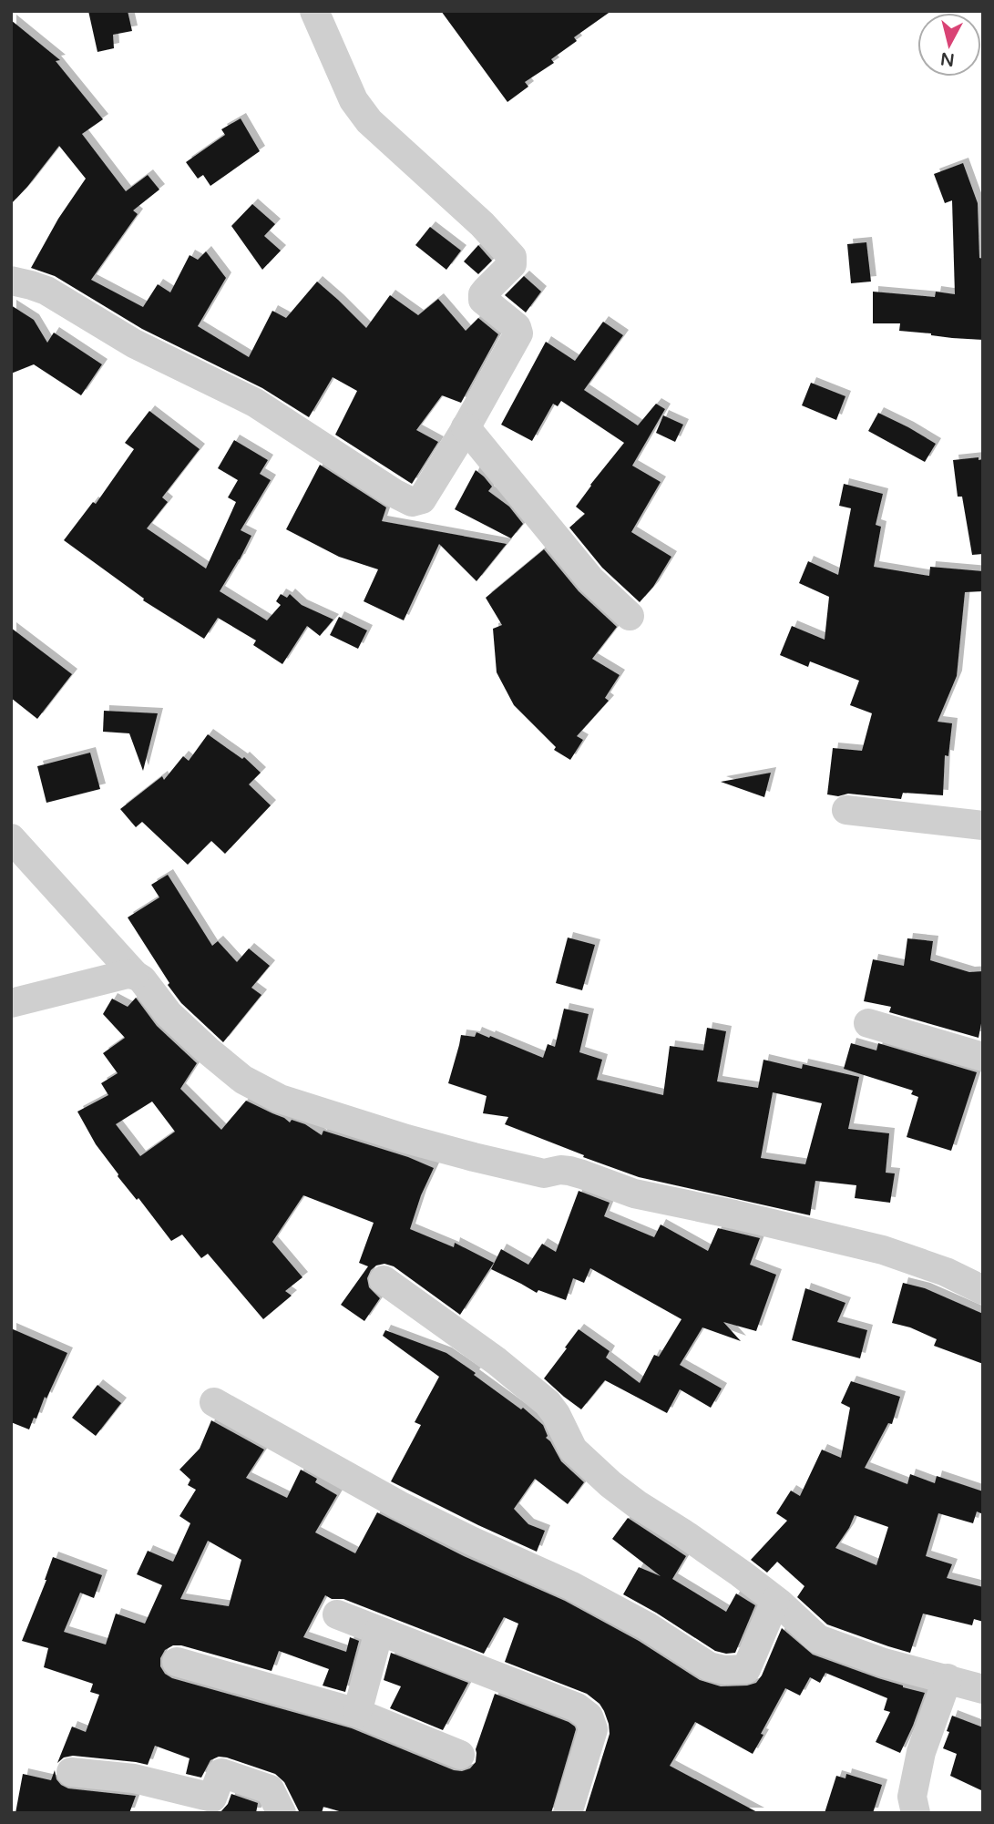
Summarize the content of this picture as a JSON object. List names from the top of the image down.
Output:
{
  "north": "bottom"
}
